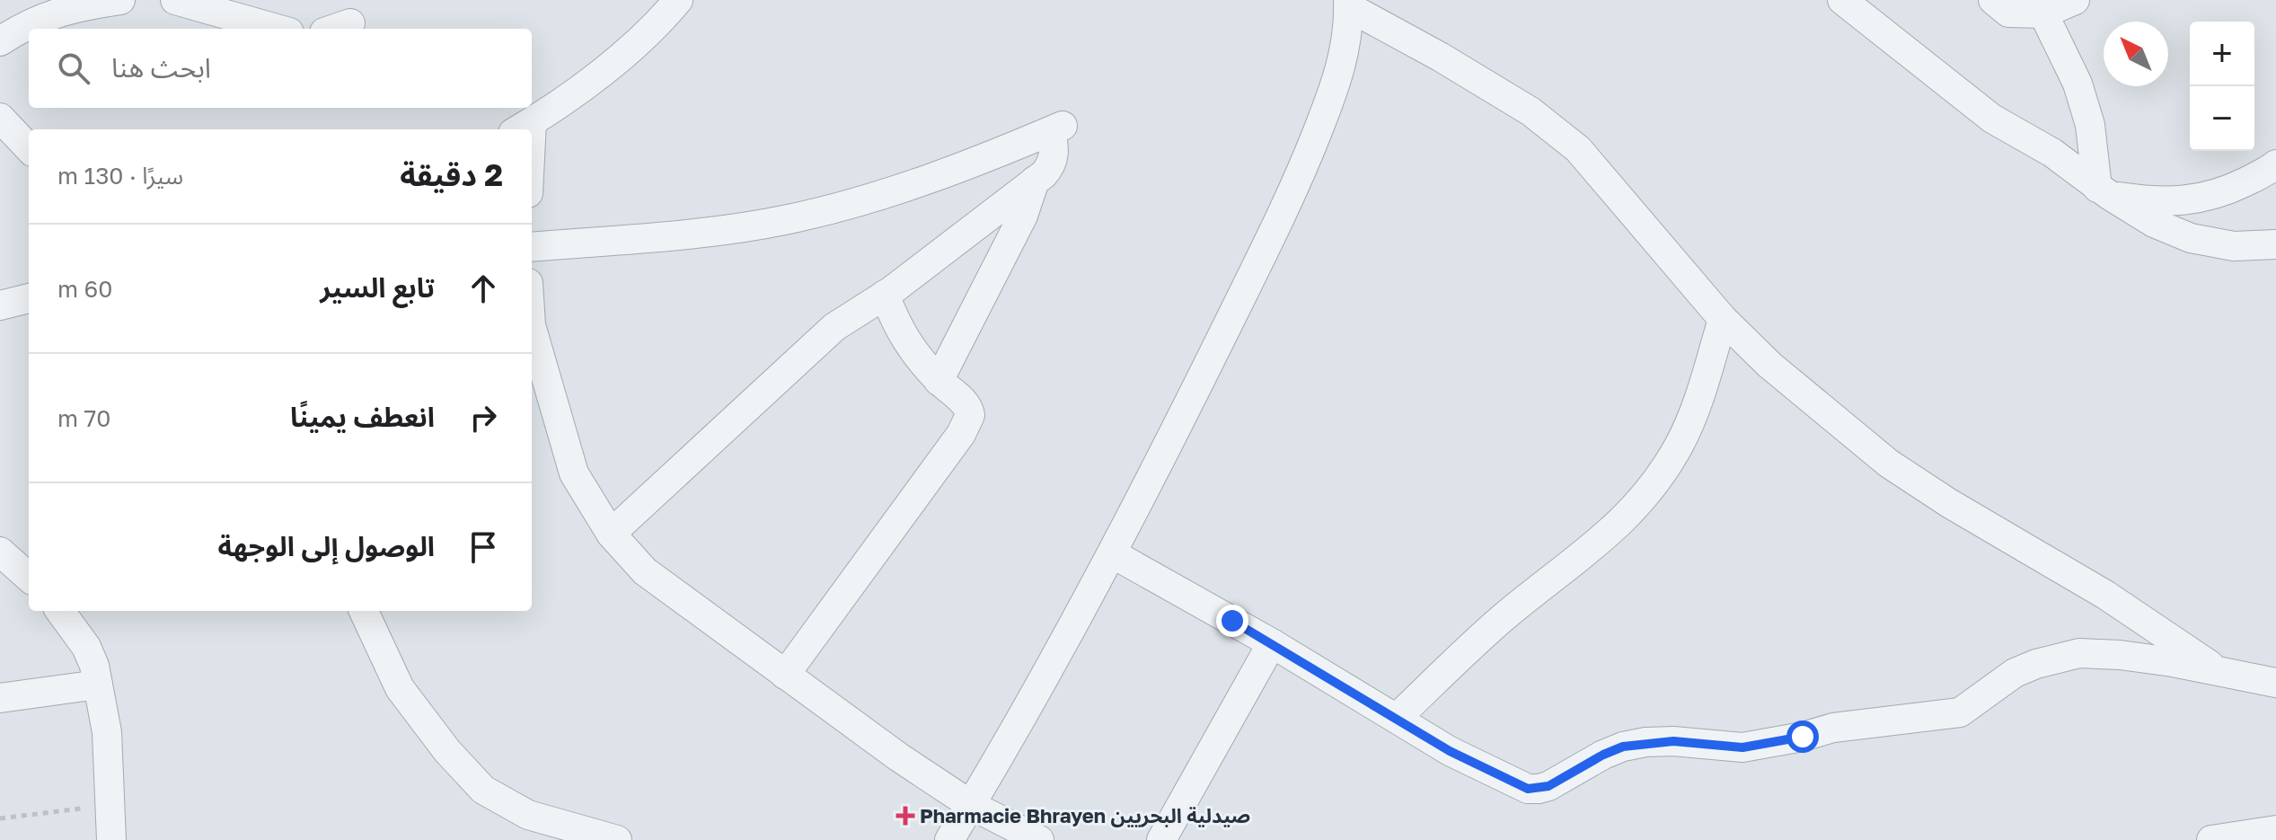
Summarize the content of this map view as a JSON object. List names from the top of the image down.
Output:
{
  "places": {
    "health": ["Pharmacie Bhrayen صيدلية البحريين"]
  },
  "north": "top left",
  "page": {
    "map_buttons": ["+", "−"],
    "search": "ابحث هنا",
    "heading": ["2 دقيقة", "سيرًا · 130 m"],
    "list": [
      ["تابع السير", "60 m"],
      ["انعطف يمينًا", "70 m"],
      "الوصول إلى الوجهة"
    ]
  }
}
